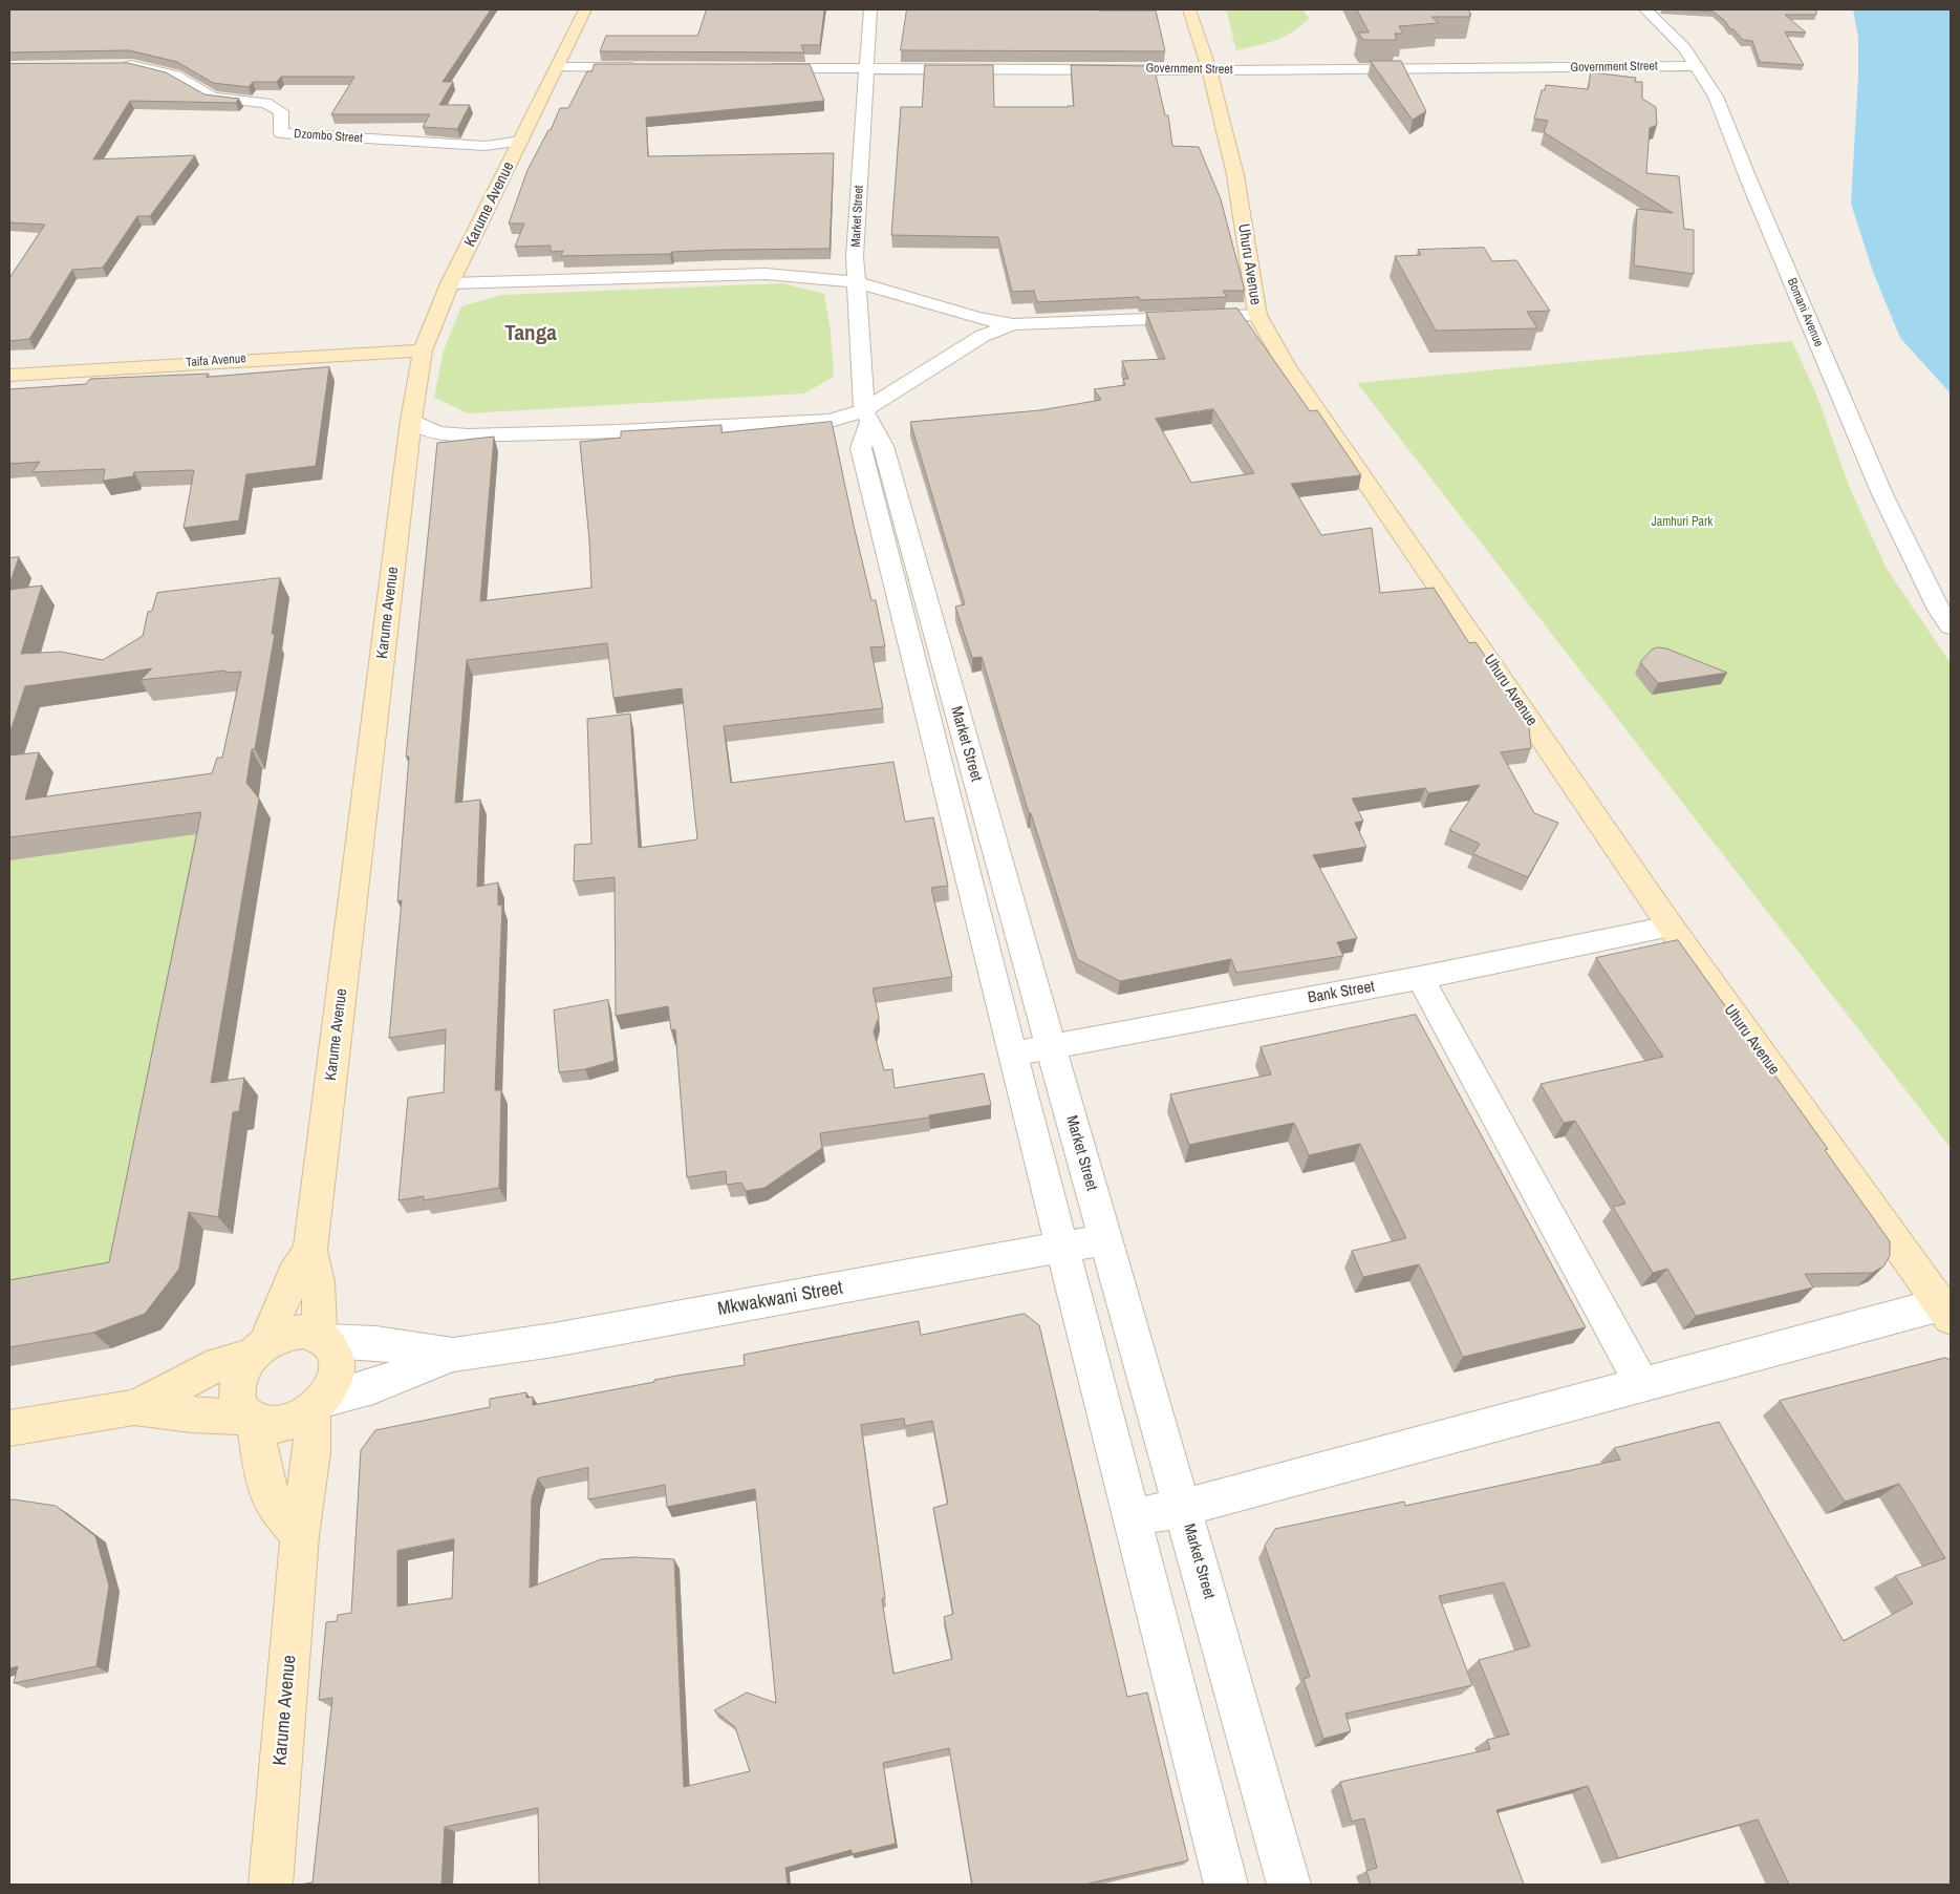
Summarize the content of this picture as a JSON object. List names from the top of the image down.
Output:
{
  "streets": {
    "main road": ["Karume Avenue", "Uhuru Avenue", "Taifa Avenue"],
    "street": [
      "Government Street",
      "Dzombo Street",
      "Market Street",
      "Bomani Avenue",
      "Bank Street",
      "Mkwakwani Street"
    ]
  },
  "crossings": [
    ["Government Street", "Market Street"],
    ["Government Street", "Uhuru Avenue"],
    ["Government Street", "Bomani Avenue"],
    ["Dzombo Street", "Karume Avenue"],
    ["Karume Avenue", "Taifa Avenue"],
    ["Karume Avenue", "Mkwakwani Street"],
    ["Market Street", "Bank Street"],
    ["Market Street", "Mkwakwani Street"],
    ["Uhuru Avenue", "Bank Street"]
  ],
  "districts": ["Tanga"],
  "parks": ["Jamhuri Park"]
}
